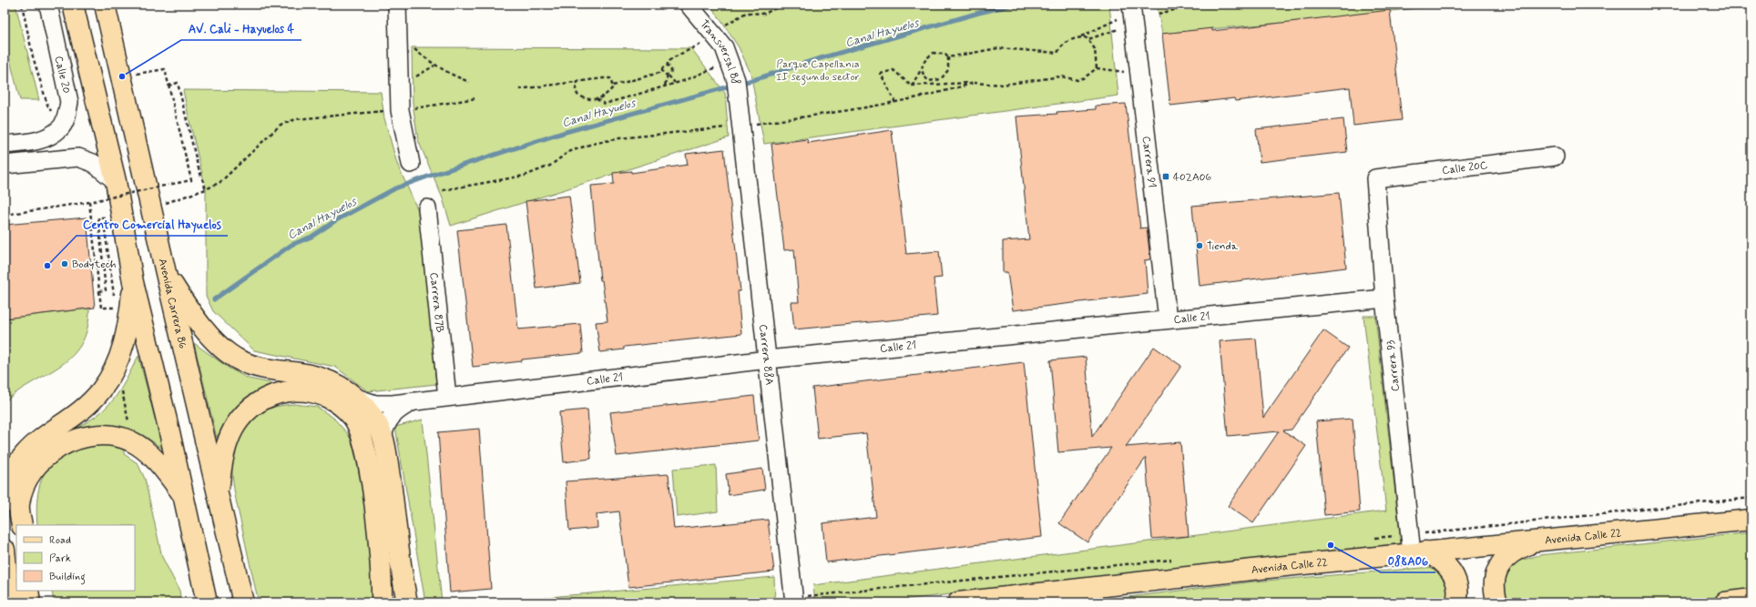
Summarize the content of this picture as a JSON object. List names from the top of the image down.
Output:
{
  "streets": {
    "main road": ["Avenida Carrera 86", "Avenida Calle 22"],
    "street": [
      "Transversal 88",
      "Calle 20",
      "Carrera 91",
      "Calle 20C",
      "Carrera 87B",
      "Calle 21",
      "Carrera 88A",
      "Carrera 93"
    ]
  },
  "crossings": [
    ["Transversal 88", "Carrera 88A"],
    ["Carrera 91", "Calle 21"],
    ["Calle 20C", "Carrera 93"],
    ["Carrera 87B", "Calle 21"],
    ["Calle 21", "Carrera 88A"],
    ["Calle 21", "Carrera 93"],
    ["Carrera 93", "Avenida Calle 22"]
  ],
  "water": ["Canal Hayuelos"],
  "parks": ["Parque Capellania II segundo sector"],
  "places": {
    "other": [
      "AV. Cali - Hayuelos 4",
      "Tienda",
      "Bodytech",
      "Centro Comercial Hayuelos",
      "088A06"
    ],
    "transit": ["402A06"]
  },
  "legend": ["Road", "Park", "Building"]
}
